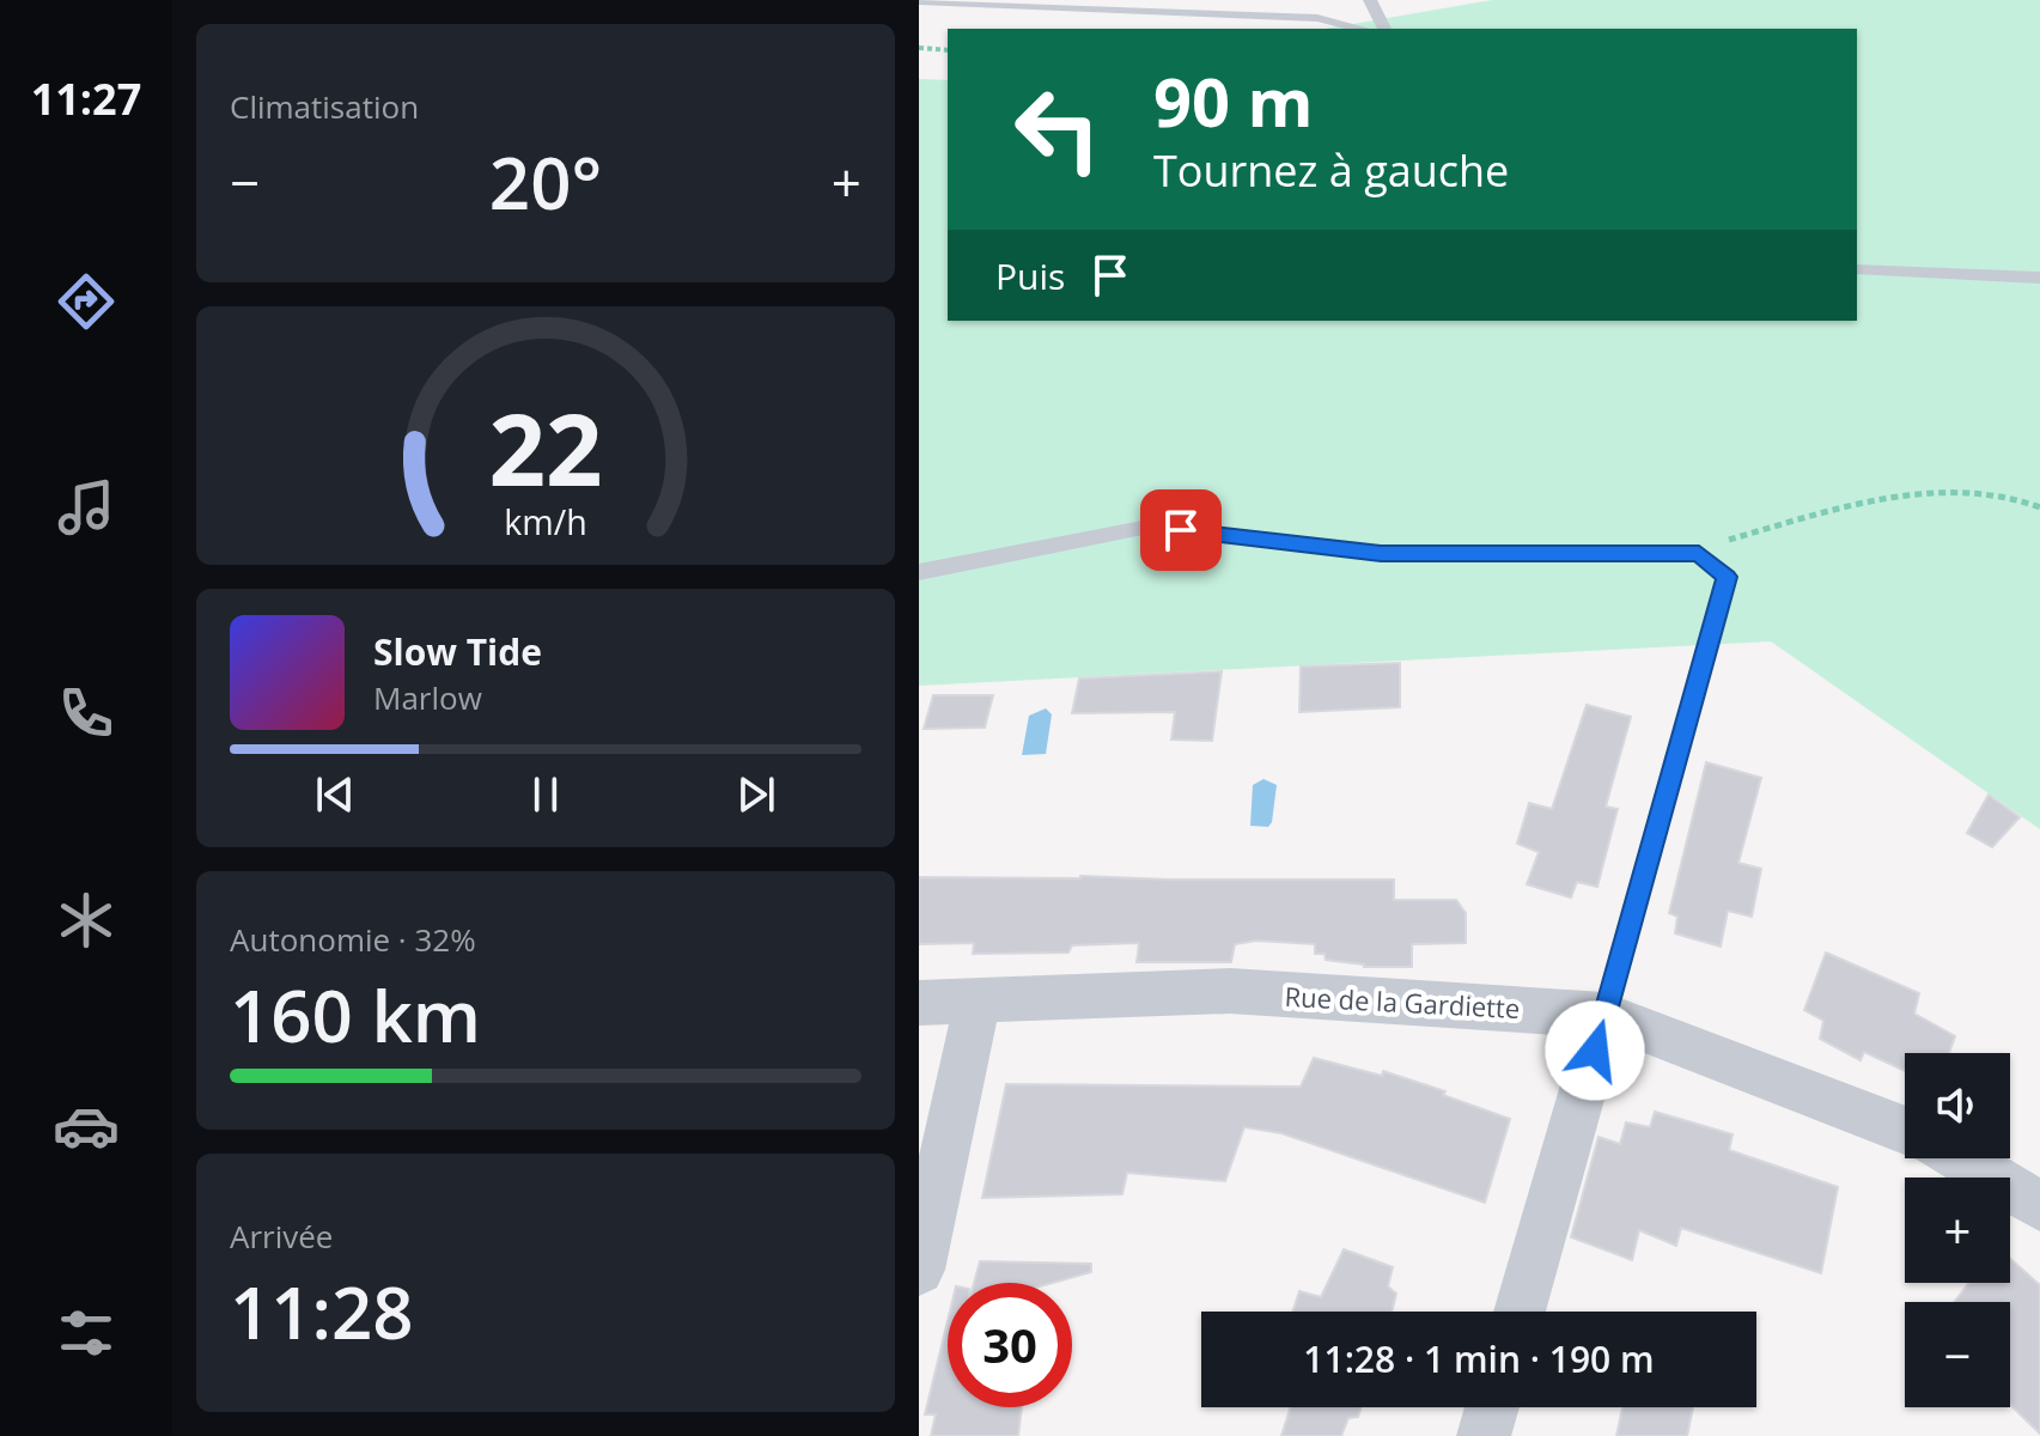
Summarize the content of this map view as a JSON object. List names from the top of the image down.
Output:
{
  "streets": {
    "street": ["Rue de la Gardiette"]
  },
  "page": {
    "tabs": "11:27",
    "tile": [
      "Climatisation",
      ["Autonomie · 32%", "160 km"],
      ["Arrivée", "11:28"]
    ],
    "turn": ["90 m", "Tournez à gauche"],
    "heat": ["−", "20°", "+"],
    "then": "Puis",
    "song": ["Slow Tide", "Marlow"],
    "map_buttons": ["+", "−"],
    "limit": "30",
    "trip": "11:28 · 1 min · 190 m",
    "gauge": ["22", "km/h"]
  }
}
